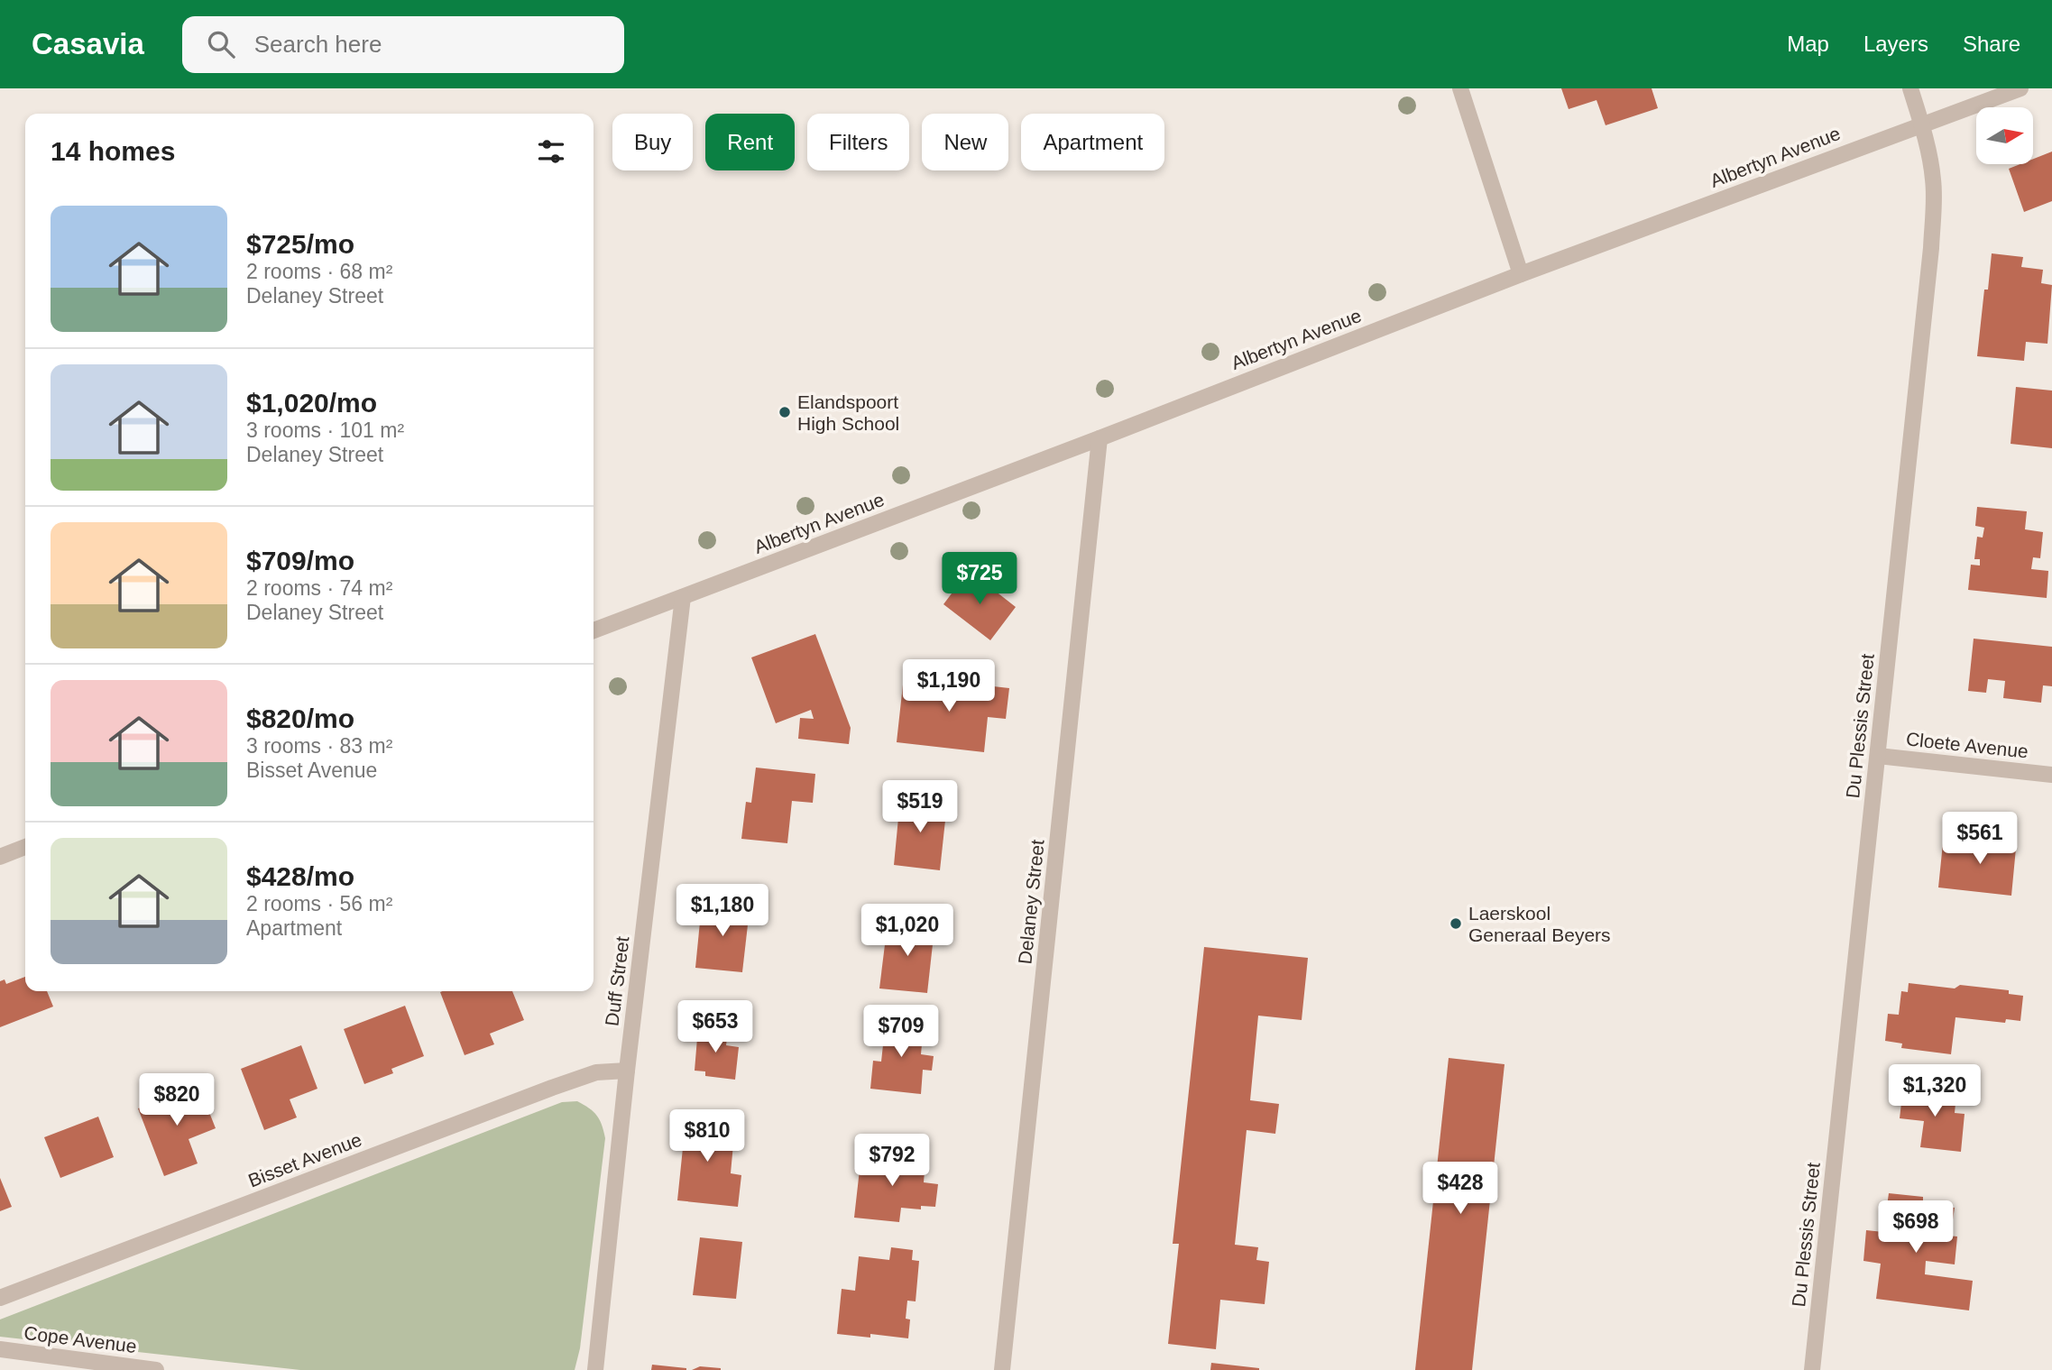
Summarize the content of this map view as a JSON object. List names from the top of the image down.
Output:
{
  "streets": {
    "street": [
      "Albertyn Avenue",
      "Du Plessis Street",
      "Cloete Avenue",
      "Delaney Street",
      "Duff Street",
      "Bisset Avenue",
      "Cope Avenue"
    ]
  },
  "crossings": [
    ["Albertyn Avenue", "Du Plessis Street"],
    ["Albertyn Avenue", "Delaney Street"],
    ["Albertyn Avenue", "Duff Street"],
    ["Du Plessis Street", "Cloete Avenue"],
    ["Duff Street", "Bisset Avenue"]
  ],
  "places": ["Elandspoort High School", "Laerskool Generaal Beyers"],
  "north": "right",
  "page": {
    "header": "Casavia",
    "search": "Search here",
    "nav": ["Map", "Layers", "Share"],
    "chip": [
      "Buy",
      "Rent",
      "Filters",
      "New",
      "Apartment"
    ],
    "heading": "14 homes",
    "list": [
      {
        "name": "$725/mo",
        "note": "2 rooms · 68 m² · Delaney Street"
      },
      {
        "name": "$1,020/mo",
        "note": "3 rooms · 101 m² · Delaney Street"
      },
      {
        "name": "$709/mo",
        "note": "2 rooms · 74 m² · Delaney Street"
      },
      {
        "name": "$820/mo",
        "note": "3 rooms · 83 m² · Bisset Avenue"
      },
      {
        "name": "$428/mo",
        "note": "2 rooms · 56 m² · Apartment"
      }
    ],
    "price": [
      "$725",
      "$1,190",
      "$519",
      "$561",
      "$1,180",
      "$1,020",
      "$653",
      "$709",
      "$1,320",
      "$820",
      "$810",
      "$792",
      "$428",
      "$698"
    ]
  }
}
